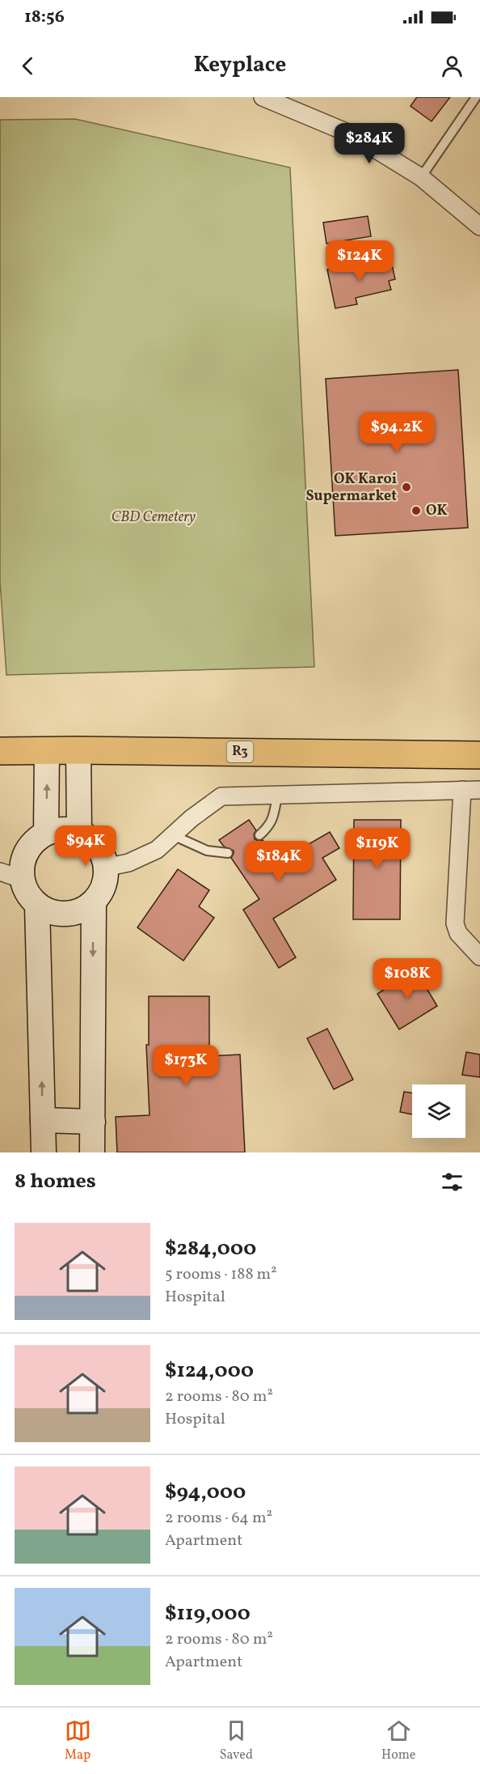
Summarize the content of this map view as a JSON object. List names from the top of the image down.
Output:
{
  "streets": {
    "highway": ["R3"]
  },
  "parks": ["CBD Cemetery"],
  "places": ["OK Karoi Supermarket", "OK"],
  "page": {
    "status": "18:56",
    "header": "Keyplace",
    "price": [
      "$284K",
      "$124K",
      "$94.2K",
      "$94K",
      "$119K",
      "$184K",
      "$108K",
      "$173K"
    ],
    "heading": "8 homes",
    "list": [
      {
        "name": "$284,000",
        "note": "5 rooms · 188 m² · Hospital"
      },
      {
        "name": "$124,000",
        "note": "2 rooms · 80 m² · Hospital"
      },
      {
        "name": "$94,000",
        "note": "2 rooms · 64 m² · Apartment"
      },
      {
        "name": "$119,000",
        "note": "2 rooms · 80 m² · Apartment"
      }
    ],
    "tabs": ["Map", "Saved", "Home"]
  }
}
